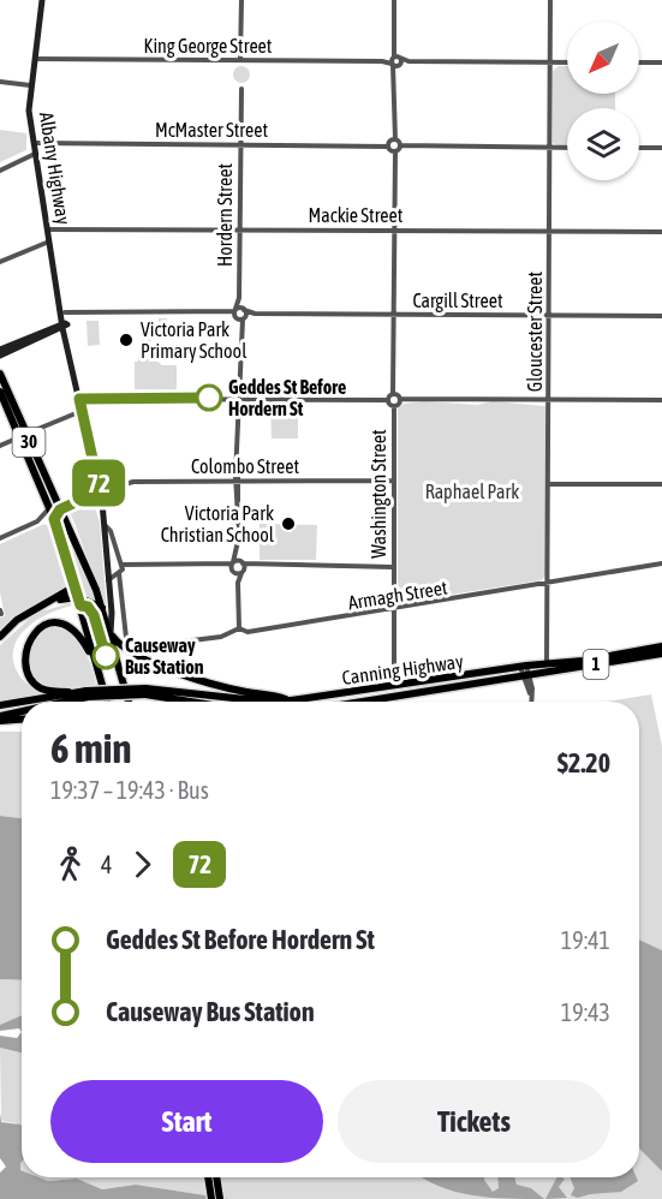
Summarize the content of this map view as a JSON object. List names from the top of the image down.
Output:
{
  "streets": {
    "highway": ["30", "1", "Canning Highway"],
    "main road": ["Albany Highway"],
    "street": [
      "King George Street",
      "McMaster Street",
      "Hordern Street",
      "Mackie Street",
      "Cargill Street",
      "Gloucester Street",
      "Colombo Street",
      "Washington Street",
      "Armagh Street"
    ]
  },
  "crossings": [
    ["King George Street", "Albany Highway"],
    ["King George Street", "Gloucester Street"],
    ["McMaster Street", "Albany Highway"],
    ["McMaster Street", "Hordern Street"],
    ["Albany Highway", "Mackie Street"],
    ["Albany Highway", "Colombo Street"],
    ["Hordern Street", "Mackie Street"],
    ["Hordern Street", "Cargill Street"],
    ["Hordern Street", "Colombo Street"],
    ["Hordern Street", "Armagh Street"],
    ["Mackie Street", "Gloucester Street"],
    ["Cargill Street", "Gloucester Street"],
    ["Gloucester Street", "Armagh Street"],
    ["Gloucester Street", "Canning Highway"],
    ["30", "Colombo Street"],
    ["Colombo Street", "Washington Street"],
    ["Washington Street", "Armagh Street"]
  ],
  "parks": ["Raphael Park"],
  "places": [
    "Victoria Park Primary School",
    "Geddes St Before Hordern St",
    "Victoria Park Christian School",
    "Causeway Bus Station"
  ],
  "lines": ["bus line 72"],
  "north": "bottom left",
  "page": {
    "on_map": "72",
    "heading": ["6 min", "19:37 – 19:43 · Bus", "$2.20"],
    "legs": ["4", "72"],
    "list": [
      {
        "name": "Geddes St Before Hordern St",
        "value": "19:41"
      },
      {
        "name": "Causeway Bus Station",
        "value": "19:43"
      }
    ],
    "buttons": ["Start", "Tickets"]
  }
}
